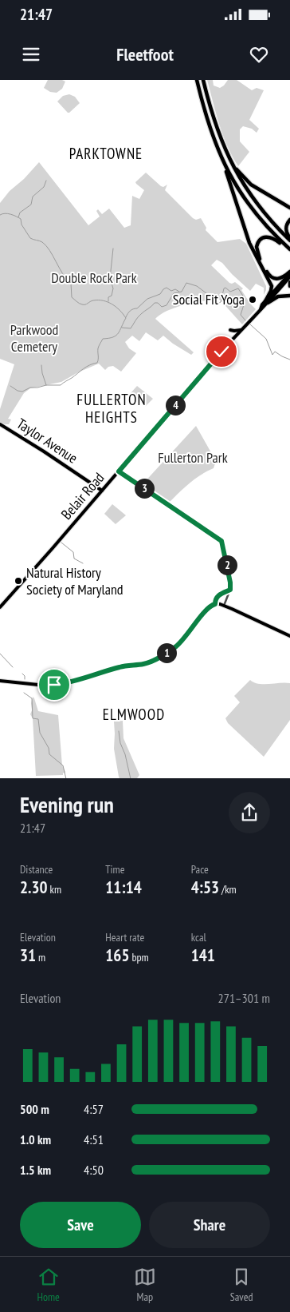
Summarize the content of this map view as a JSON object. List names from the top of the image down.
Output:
{
  "streets": {
    "main road": ["Taylor Avenue", "Belair Road"]
  },
  "crossings": [
    ["Taylor Avenue", "Belair Road"]
  ],
  "districts": ["PARKTOWNE", "FULLERTON HEIGHTS", "ELMWOOD"],
  "parks": ["Double Rock Park", "Parkwood Cemetery", "Fullerton Park"],
  "places": ["Social Fit Yoga", "Natural History Society of Maryland"],
  "page": {
    "status": "21:47",
    "header": "Fleetfoot",
    "pins": [
      "4",
      "3",
      "2",
      "1"
    ],
    "heading": ["Evening run", "21:47"],
    "stats": [
      ["Distance", "2.30 km"],
      ["Time", "11:14"],
      ["Pace", "4:53 /km"],
      ["Elevation", "31 m"],
      ["Heart rate", "165 bpm"],
      ["kcal", "141"]
    ],
    "chart": ["Elevation", "271–301 m"],
    "list": [
      {
        "name": "500 m",
        "note": "4:57"
      },
      {
        "name": "1.0 km",
        "note": "4:51"
      },
      {
        "name": "1.5 km",
        "note": "4:50"
      }
    ],
    "buttons": ["Save", "Share"],
    "tabs": ["Home", "Map", "Saved"]
  }
}
